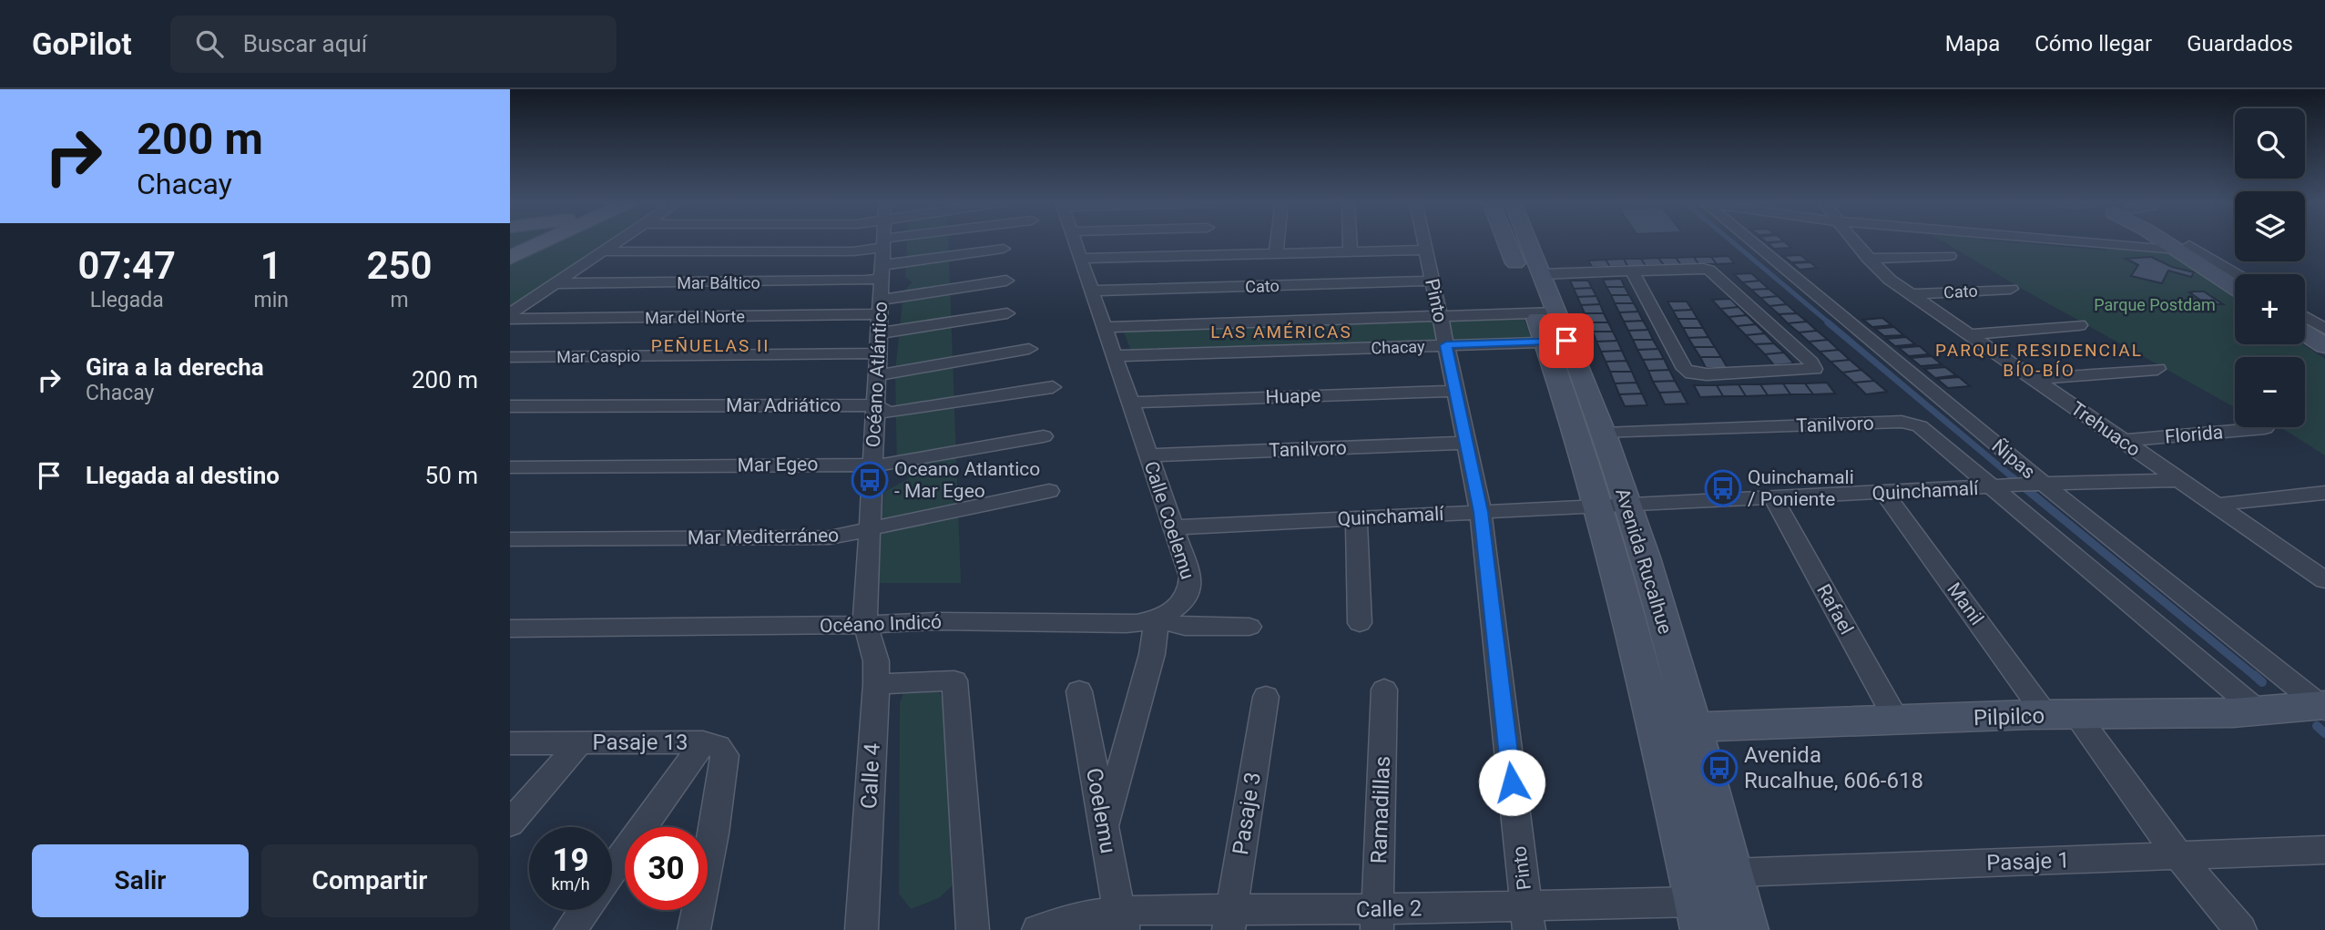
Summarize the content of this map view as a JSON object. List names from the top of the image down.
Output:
{
  "streets": {
    "street": [
      "Mar Báltico",
      "Cato",
      "Pinto",
      "Mar del Norte",
      "Chacay",
      "Mar Caspio",
      "Océano Atlántico",
      "Huape",
      "Mar Adriático",
      "Tanilvoro",
      "Trehuaco",
      "Florida",
      "Ñipas",
      "Mar Egeo",
      "Quinchamalí",
      "Calle Coelemu",
      "Mar Mediterráneo",
      "Avenida Rucalhue",
      "Manil",
      "Rafael",
      "Océano Indicó",
      "Pilpilco",
      "Pasaje 13",
      "Calle 4",
      "Ramadillas",
      "Coelemu",
      "Pasaje 3",
      "Pasaje 1",
      "Calle 2"
    ]
  },
  "crossings": [
    ["Mar Báltico", "Océano Atlántico"],
    ["Cato", "Pinto"],
    ["Cato", "Trehuaco"],
    ["Cato", "Calle Coelemu"],
    ["Pinto", "Chacay"],
    ["Pinto", "Huape"],
    ["Pinto", "Tanilvoro"],
    ["Pinto", "Quinchamalí"],
    ["Pinto", "Calle 2"],
    ["Mar del Norte", "Océano Atlántico"],
    ["Chacay", "Calle Coelemu"],
    ["Chacay", "Avenida Rucalhue"],
    ["Mar Caspio", "Océano Atlántico"],
    ["Océano Atlántico", "Mar Adriático"],
    ["Océano Atlántico", "Mar Egeo"],
    ["Océano Atlántico", "Mar Mediterráneo"],
    ["Océano Atlántico", "Océano Indicó"],
    ["Océano Atlántico", "Calle 4"],
    ["Huape", "Calle Coelemu"],
    ["Tanilvoro", "Ñipas"],
    ["Tanilvoro", "Calle Coelemu"],
    ["Tanilvoro", "Avenida Rucalhue"],
    ["Trehuaco", "Florida"],
    ["Trehuaco", "Quinchamalí"],
    ["Ñipas", "Quinchamalí"],
    ["Ñipas", "Pilpilco"],
    ["Quinchamalí", "Calle Coelemu"],
    ["Quinchamalí", "Avenida Rucalhue"],
    ["Quinchamalí", "Manil"],
    ["Quinchamalí", "Rafael"],
    ["Calle Coelemu", "Océano Indicó"],
    ["Avenida Rucalhue", "Pilpilco"],
    ["Avenida Rucalhue", "Pasaje 1"],
    ["Avenida Rucalhue", "Calle 2"],
    ["Manil", "Pilpilco"],
    ["Manil", "Pasaje 1"],
    ["Rafael", "Pilpilco"],
    ["Océano Indicó", "Calle 4"],
    ["Ramadillas", "Calle 2"],
    ["Coelemu", "Calle 2"],
    ["Pasaje 3", "Calle 2"]
  ],
  "districts": ["LAS AMÉRICAS", "PEÑUELAS II", "PARQUE RESIDENCIAL BÍO-BÍO"],
  "parks": ["Parque Postdam"],
  "places": {
    "bus stop": ["Oceano Atlantico - Mar Egeo", "Quinchamali / Poniente", "Avenida Rucalhue, 606-618"]
  },
  "page": {
    "header": "GoPilot",
    "search": "Buscar aquí",
    "nav": ["Mapa", "Cómo llegar", "Guardados"],
    "turn": ["200 m", "Chacay"],
    "map_buttons": ["+", "−"],
    "eta": [
      "07:47",
      "Llegada",
      "1",
      "min",
      "250",
      "m"
    ],
    "list": [
      {
        "name": "Gira a la derecha",
        "note": "Chacay",
        "value": "200 m"
      },
      {
        "name": "Llegada al destino",
        "value": "50 m"
      }
    ],
    "speed": "19 km/h",
    "limit": "30",
    "buttons": ["Salir", "Compartir"]
  }
}
